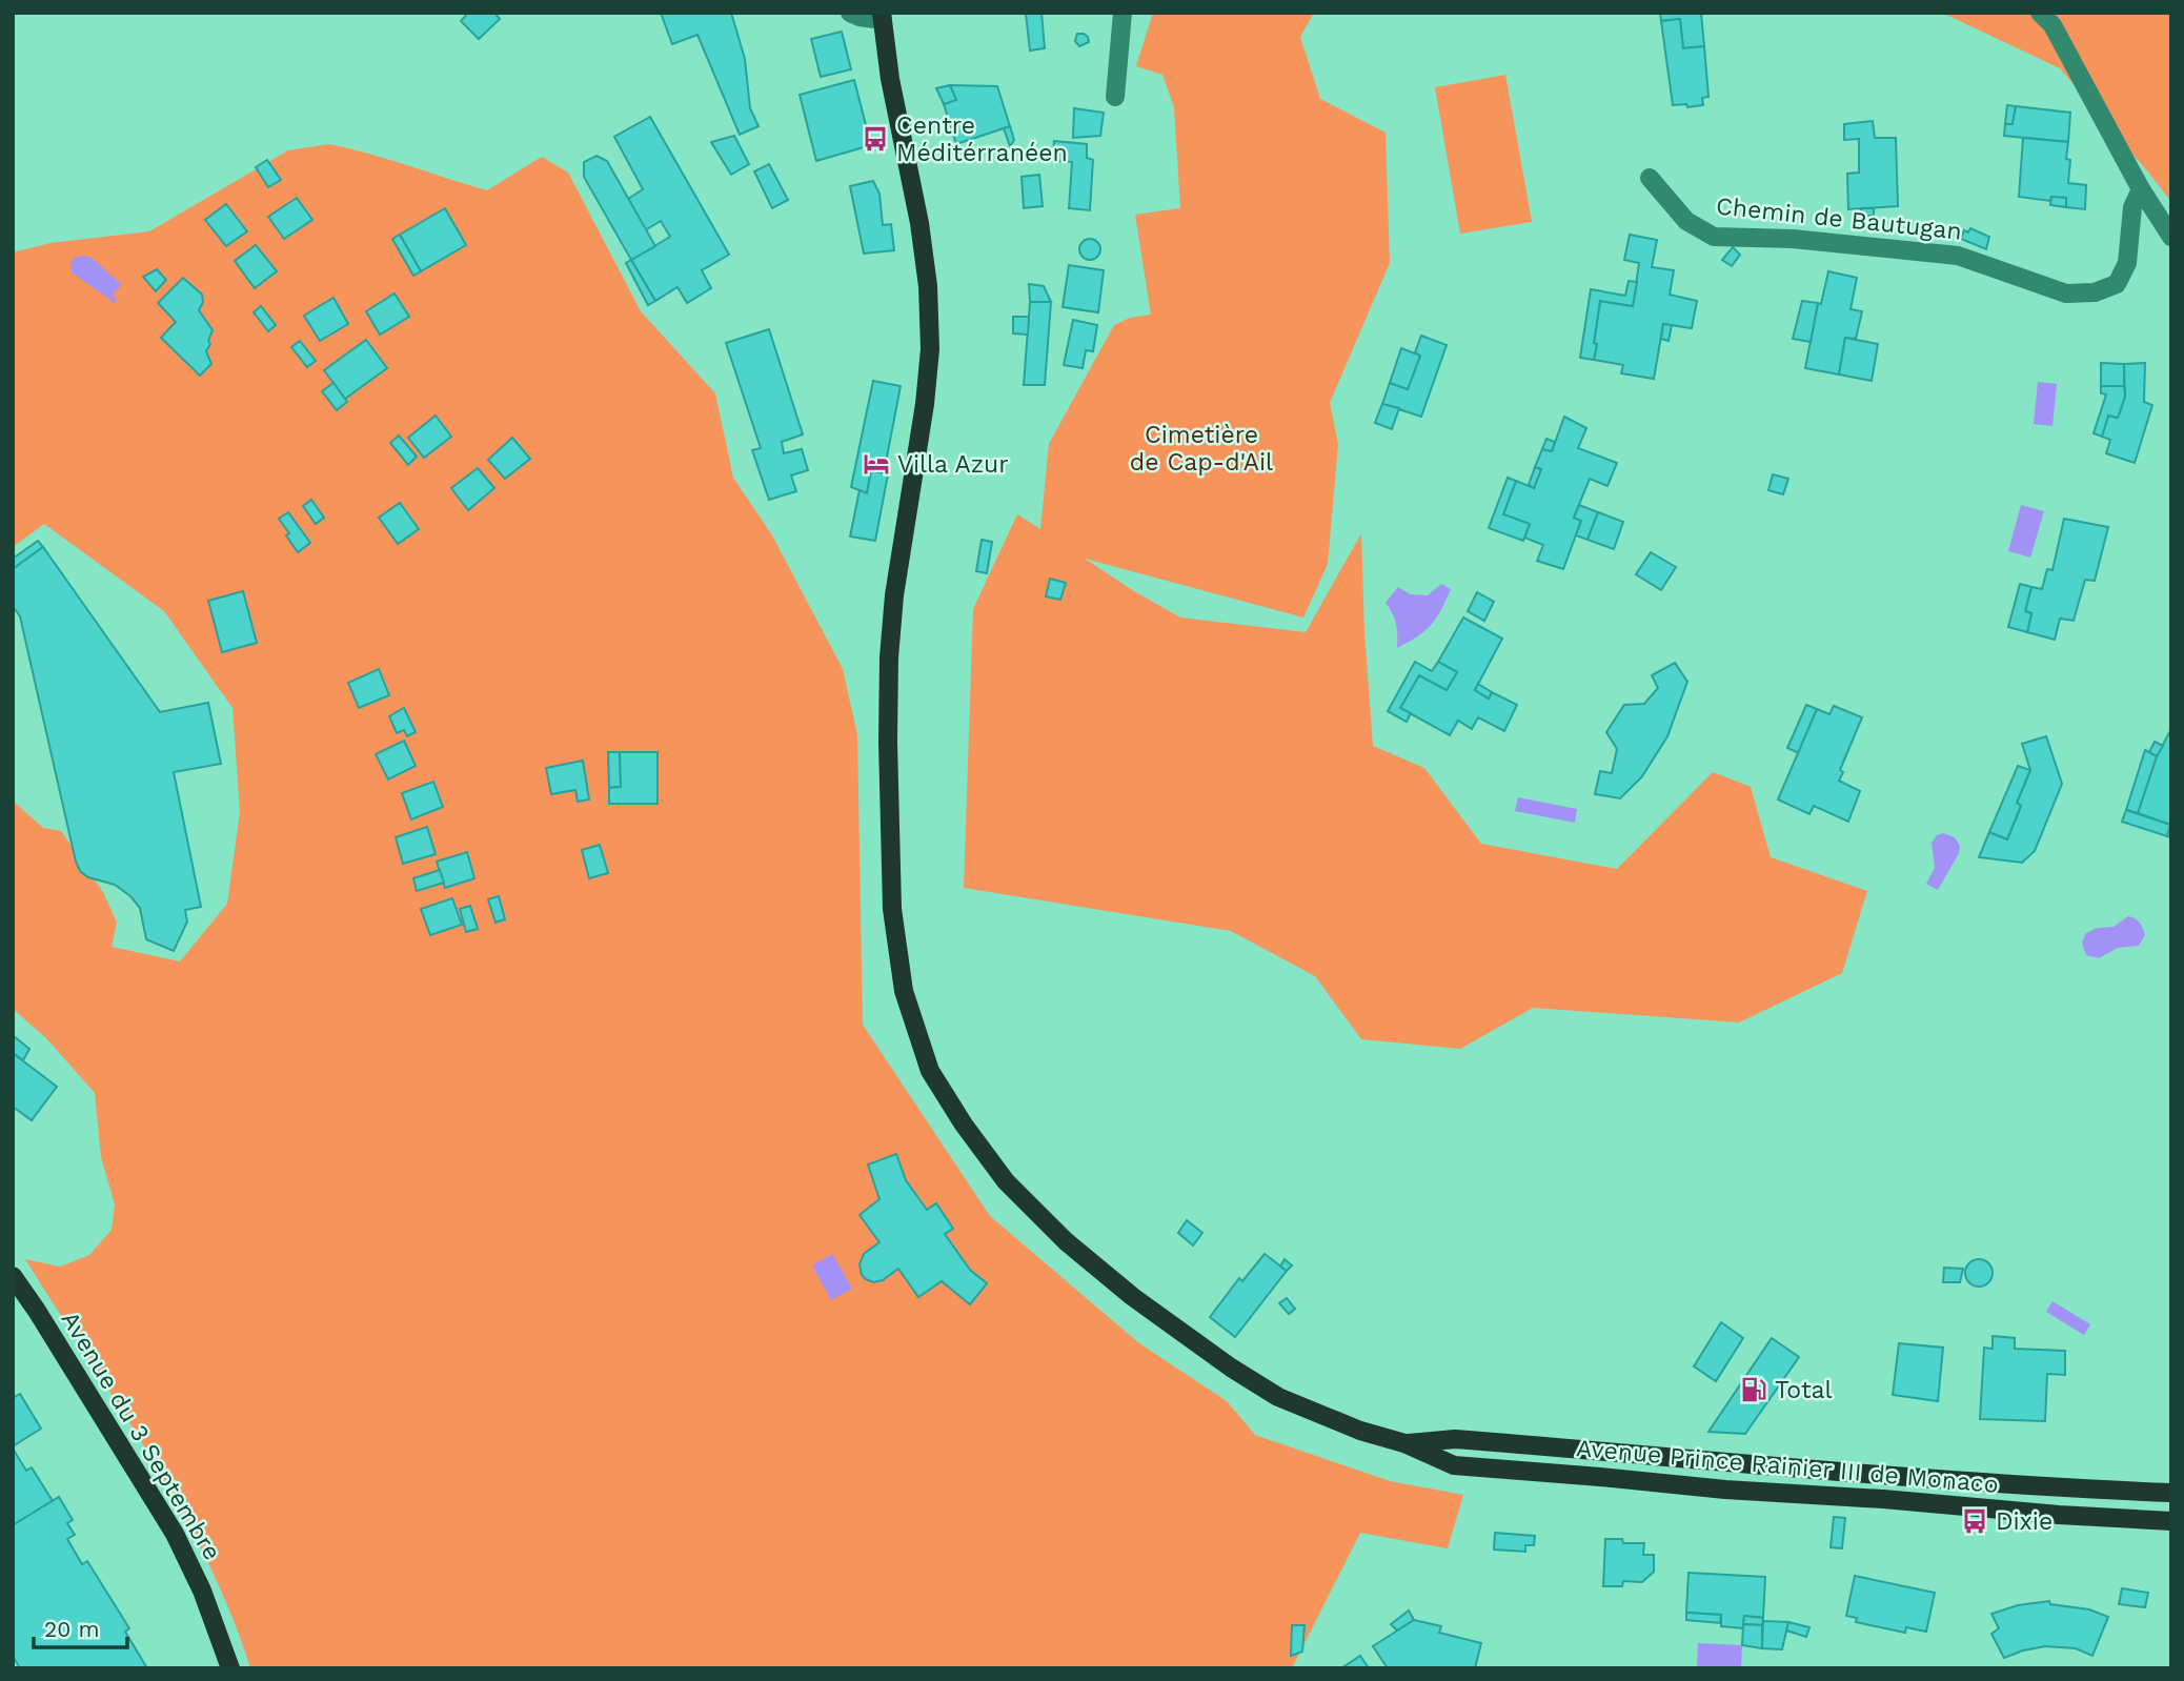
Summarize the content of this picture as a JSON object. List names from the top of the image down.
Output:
{
  "streets": {
    "main road": ["Avenue du 3 Septembre", "Avenue Prince Rainier III de Monaco"],
    "street": ["Chemin de Bautugan"]
  },
  "parks": ["Cimetière de Cap-d'Ail"],
  "places": {
    "bus stop": ["Centre Méditérranéen", "Dixie"],
    "hotel": ["Villa Azur"],
    "fuel station": ["Total"]
  },
  "scale_bar": "20 m"
}
